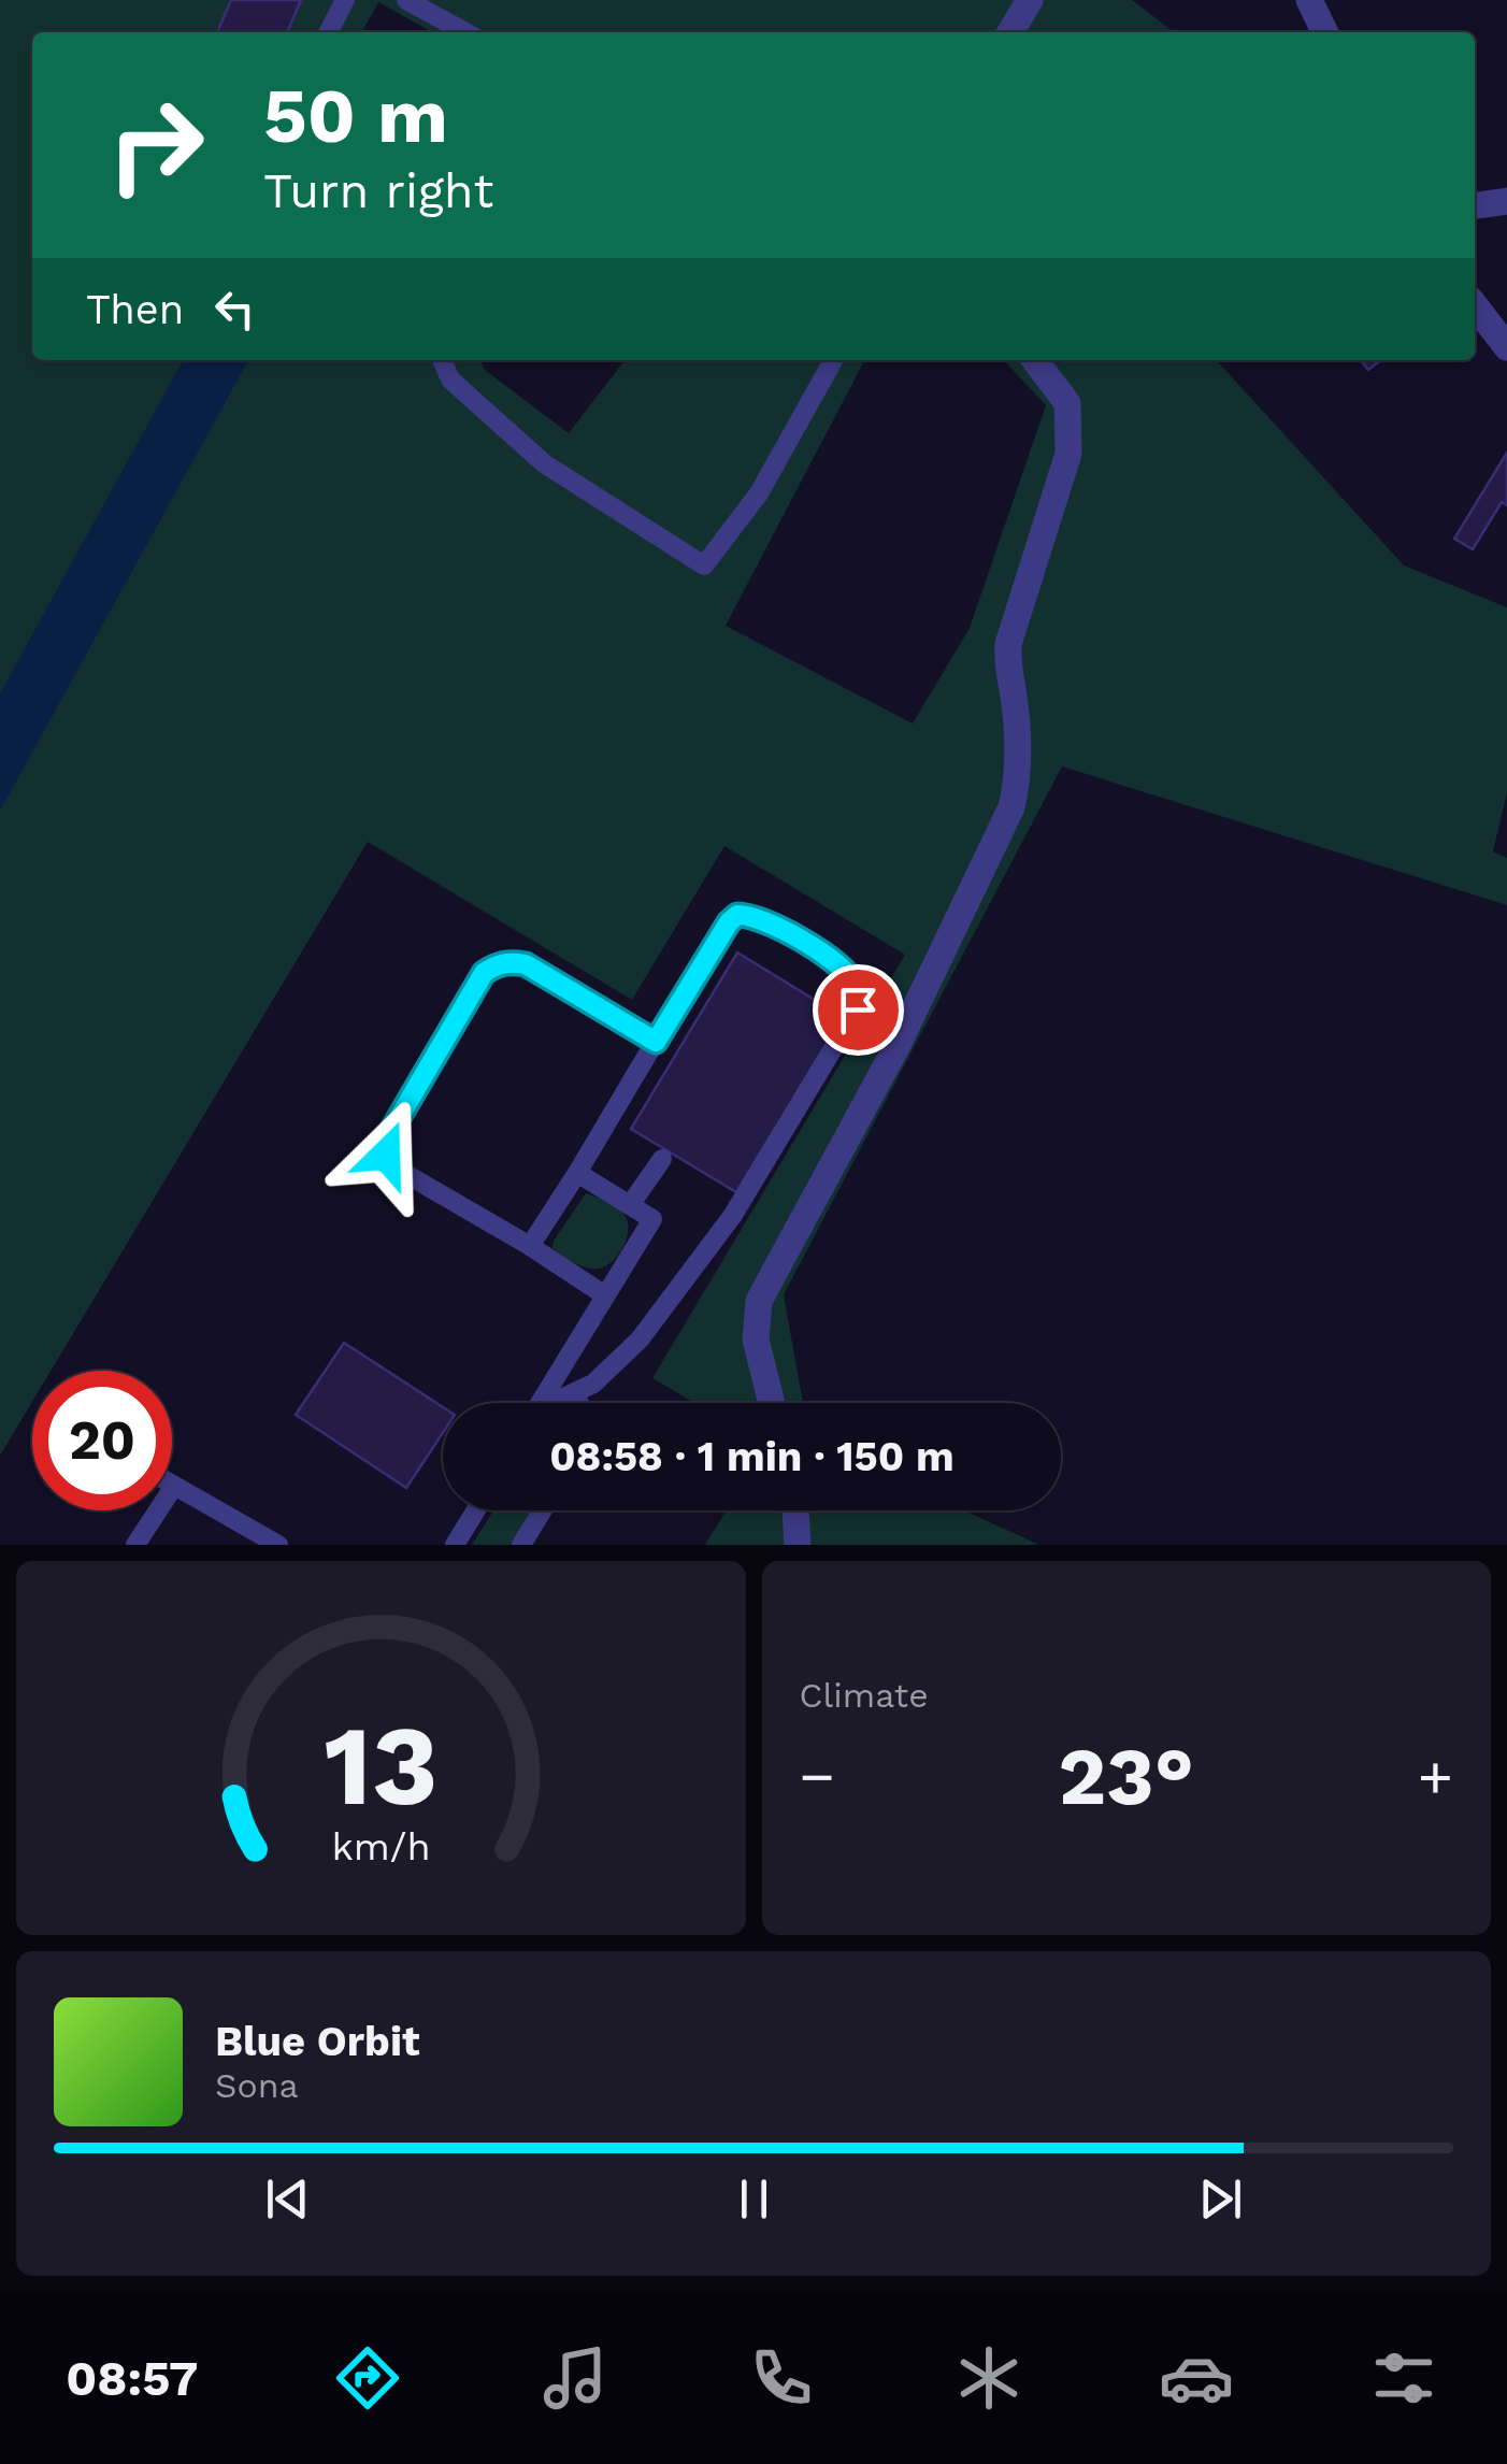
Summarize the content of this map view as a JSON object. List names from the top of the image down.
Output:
{
  "page": {
    "turn": ["50 m", "Turn right"],
    "then": "Then",
    "limit": "20",
    "trip": "08:58 · 1 min · 150 m",
    "tile": "Climate",
    "heat": ["−", "23°", "+"],
    "song": ["Blue Orbit", "Sona"],
    "tabs": "08:57",
    "gauge": ["13", "km/h"]
  }
}
